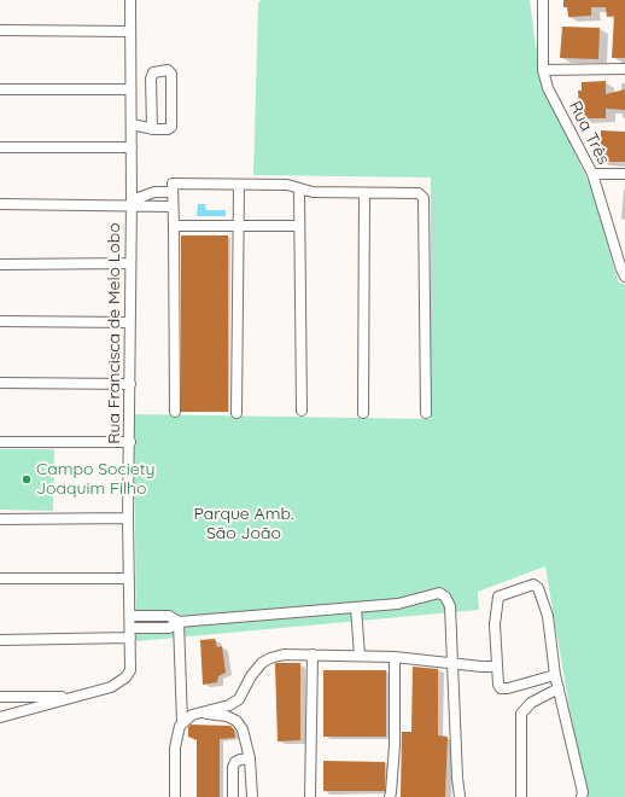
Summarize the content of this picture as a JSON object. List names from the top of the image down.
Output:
{
  "streets": {
    "street": ["Rua Três", "Rua Francisca de Melo Lobo"]
  },
  "parks": ["Parque Amb. São João"],
  "places": ["Campo Society Joaquim Filho"]
}
